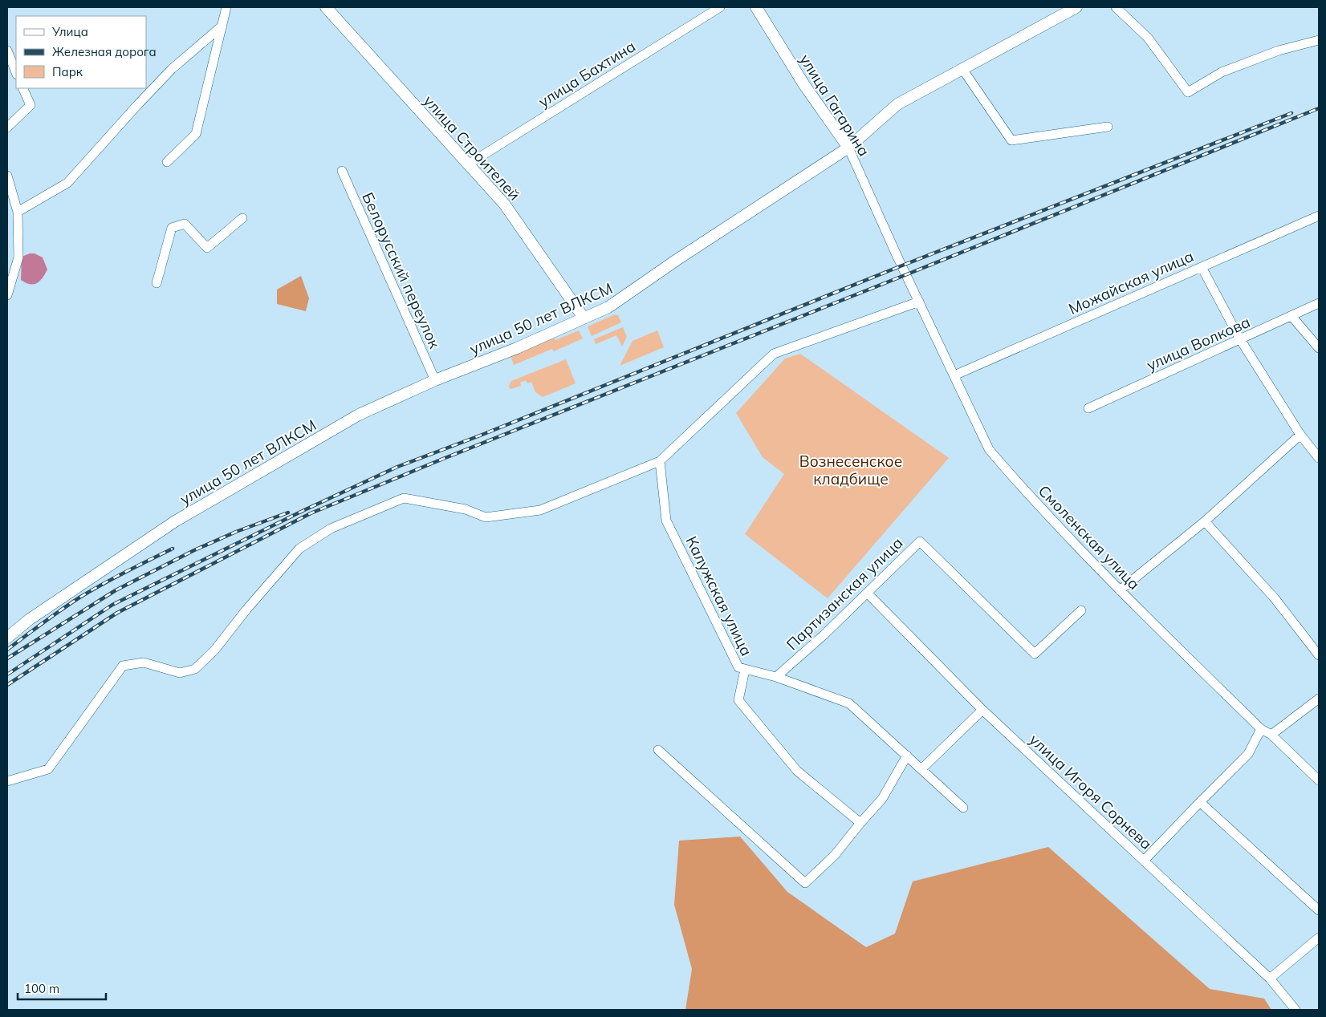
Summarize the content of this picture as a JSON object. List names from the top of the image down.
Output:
{
  "streets": {
    "main road": ["улица Гагарина", "улица Строителей", "улица 50 лет ВЛКСМ"],
    "street": [
      "улица Бахтина",
      "Белорусский переулок",
      "Можайская улица",
      "улица Волкова",
      "Смоленская улица",
      "Партизанская улица",
      "Калужская улица",
      "улица Игоря Сорнева"
    ]
  },
  "crossings": [
    ["улица Бахтина", "улица Строителей"],
    ["улица Гагарина", "улица 50 лет ВЛКСМ"],
    ["улица Гагарина", "Смоленская улица"],
    ["улица Строителей", "улица 50 лет ВЛКСМ"],
    ["Белорусский переулок", "улица 50 лет ВЛКСМ"],
    ["Можайская улица", "Смоленская улица"],
    ["Партизанская улица", "Калужская улица"],
    ["Партизанская улица", "улица Игоря Сорнева"]
  ],
  "parks": ["Вознесенское кладбище"],
  "legend": ["Улица", "Железная дорога", "Парк"],
  "scale_bar": "100 m"
}
